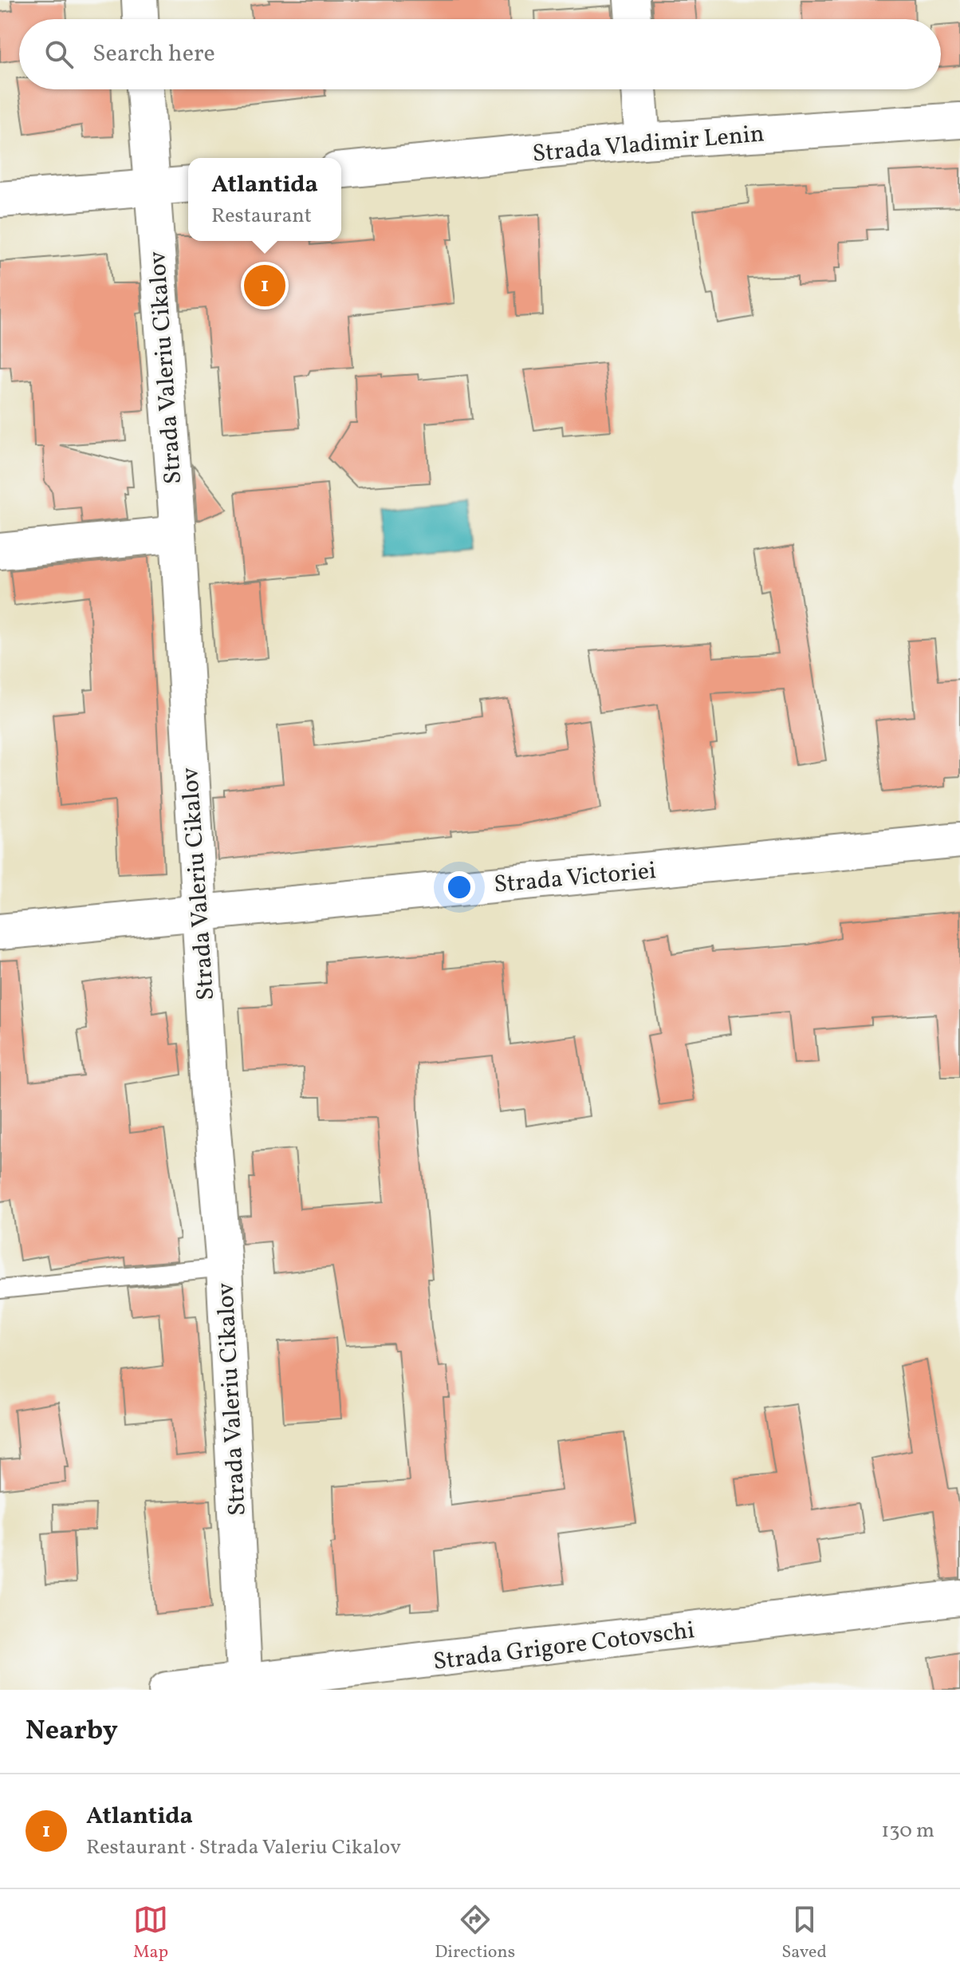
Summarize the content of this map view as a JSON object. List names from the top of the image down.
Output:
{
  "streets": {
    "street": [
      "Strada Vladimir Lenin",
      "Strada Valeriu Cikalov",
      "Strada Victoriei",
      "Strada Grigore Cotovschi"
    ]
  },
  "crossings": [
    ["Strada Valeriu Cikalov", "Strada Victoriei"],
    ["Strada Valeriu Cikalov", "Strada Grigore Cotovschi"]
  ],
  "page": {
    "search": "Search here",
    "popup": ["Atlantida", "Restaurant"],
    "pins": "1",
    "heading": "Nearby",
    "list": [
      {
        "mark": "1",
        "name": "Atlantida",
        "note": "Restaurant · Strada Valeriu Cikalov",
        "value": "130 m"
      }
    ],
    "nav": ["Map", "Directions", "Saved"]
  }
}
